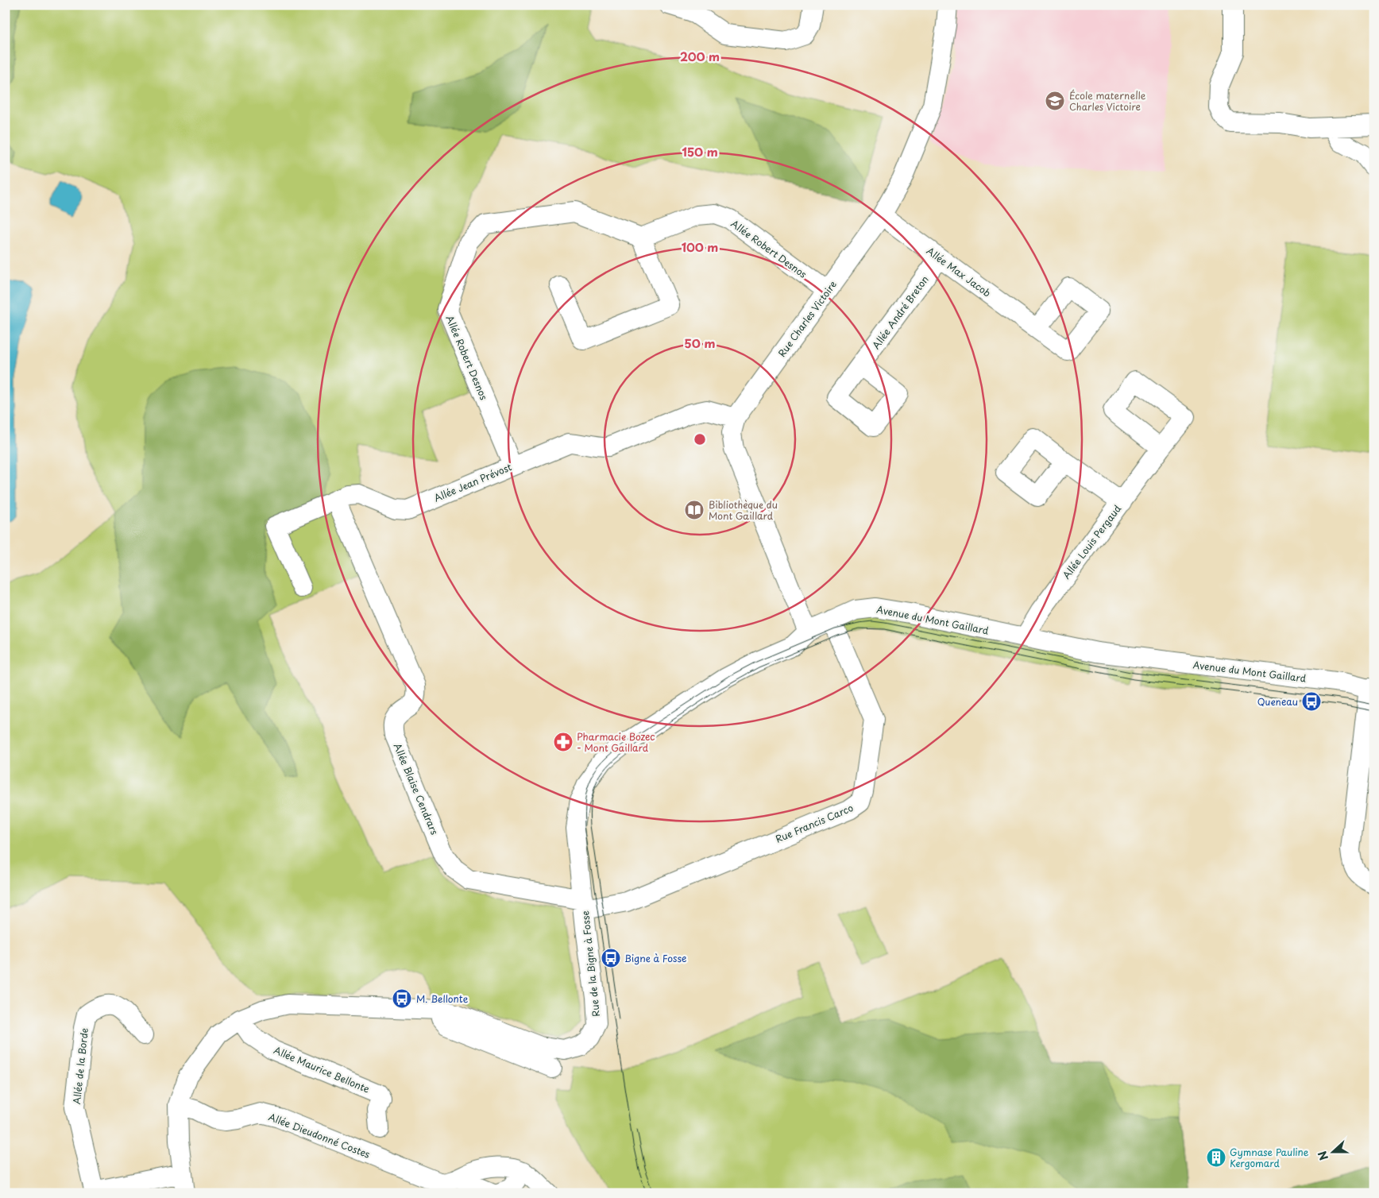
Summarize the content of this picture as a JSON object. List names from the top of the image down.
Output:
{
  "streets": {
    "street": [
      "Allée Robert Desnos",
      "Allée Max Jacob",
      "Allée André Breton",
      "Rue Charles Victoire",
      "Allée Jean Prévost",
      "Allée Louis Pergaud",
      "Avenue du Mont Gaillard",
      "Allée Blaise Cendrars",
      "Rue Francis Carco",
      "Rue de la Bigne à Fosse",
      "Allée de la Borde",
      "Allée Maurice Bellonte",
      "Allée Dieudonné Costes"
    ]
  },
  "crossings": [
    ["Allée Robert Desnos", "Rue Charles Victoire"],
    ["Allée Robert Desnos", "Allée Jean Prévost"],
    ["Allée Max Jacob", "Allée André Breton"],
    ["Allée Max Jacob", "Rue Charles Victoire"],
    ["Rue Charles Victoire", "Allée Jean Prévost"],
    ["Rue Charles Victoire", "Avenue du Mont Gaillard"],
    ["Allée Jean Prévost", "Allée Blaise Cendrars"],
    ["Allée Louis Pergaud", "Avenue du Mont Gaillard"],
    ["Avenue du Mont Gaillard", "Allée Blaise Cendrars"],
    ["Avenue du Mont Gaillard", "Rue Francis Carco"],
    ["Avenue du Mont Gaillard", "Rue de la Bigne à Fosse"],
    ["Allée Blaise Cendrars", "Rue Francis Carco"],
    ["Allée Blaise Cendrars", "Rue de la Bigne à Fosse"],
    ["Rue Francis Carco", "Rue de la Bigne à Fosse"],
    ["Rue de la Bigne à Fosse", "Allée de la Borde"],
    ["Rue de la Bigne à Fosse", "Allée Maurice Bellonte"],
    ["Rue de la Bigne à Fosse", "Allée Dieudonné Costes"]
  ],
  "places": {
    "school or university": ["École maternelle Charles Victoire"],
    "library": ["Bibliothèque du Mont Gaillard"],
    "bus stop": ["Queneau", "Bigne à Fosse", "M. Bellonte"],
    "pharmacy": ["Pharmacie Bozec - Mont Gaillard"],
    "building": ["Gymnase Pauline Kergomard"]
  },
  "north": "left",
  "rings": [
    "200 m",
    "150 m",
    "100 m",
    "50 m"
  ]
}
